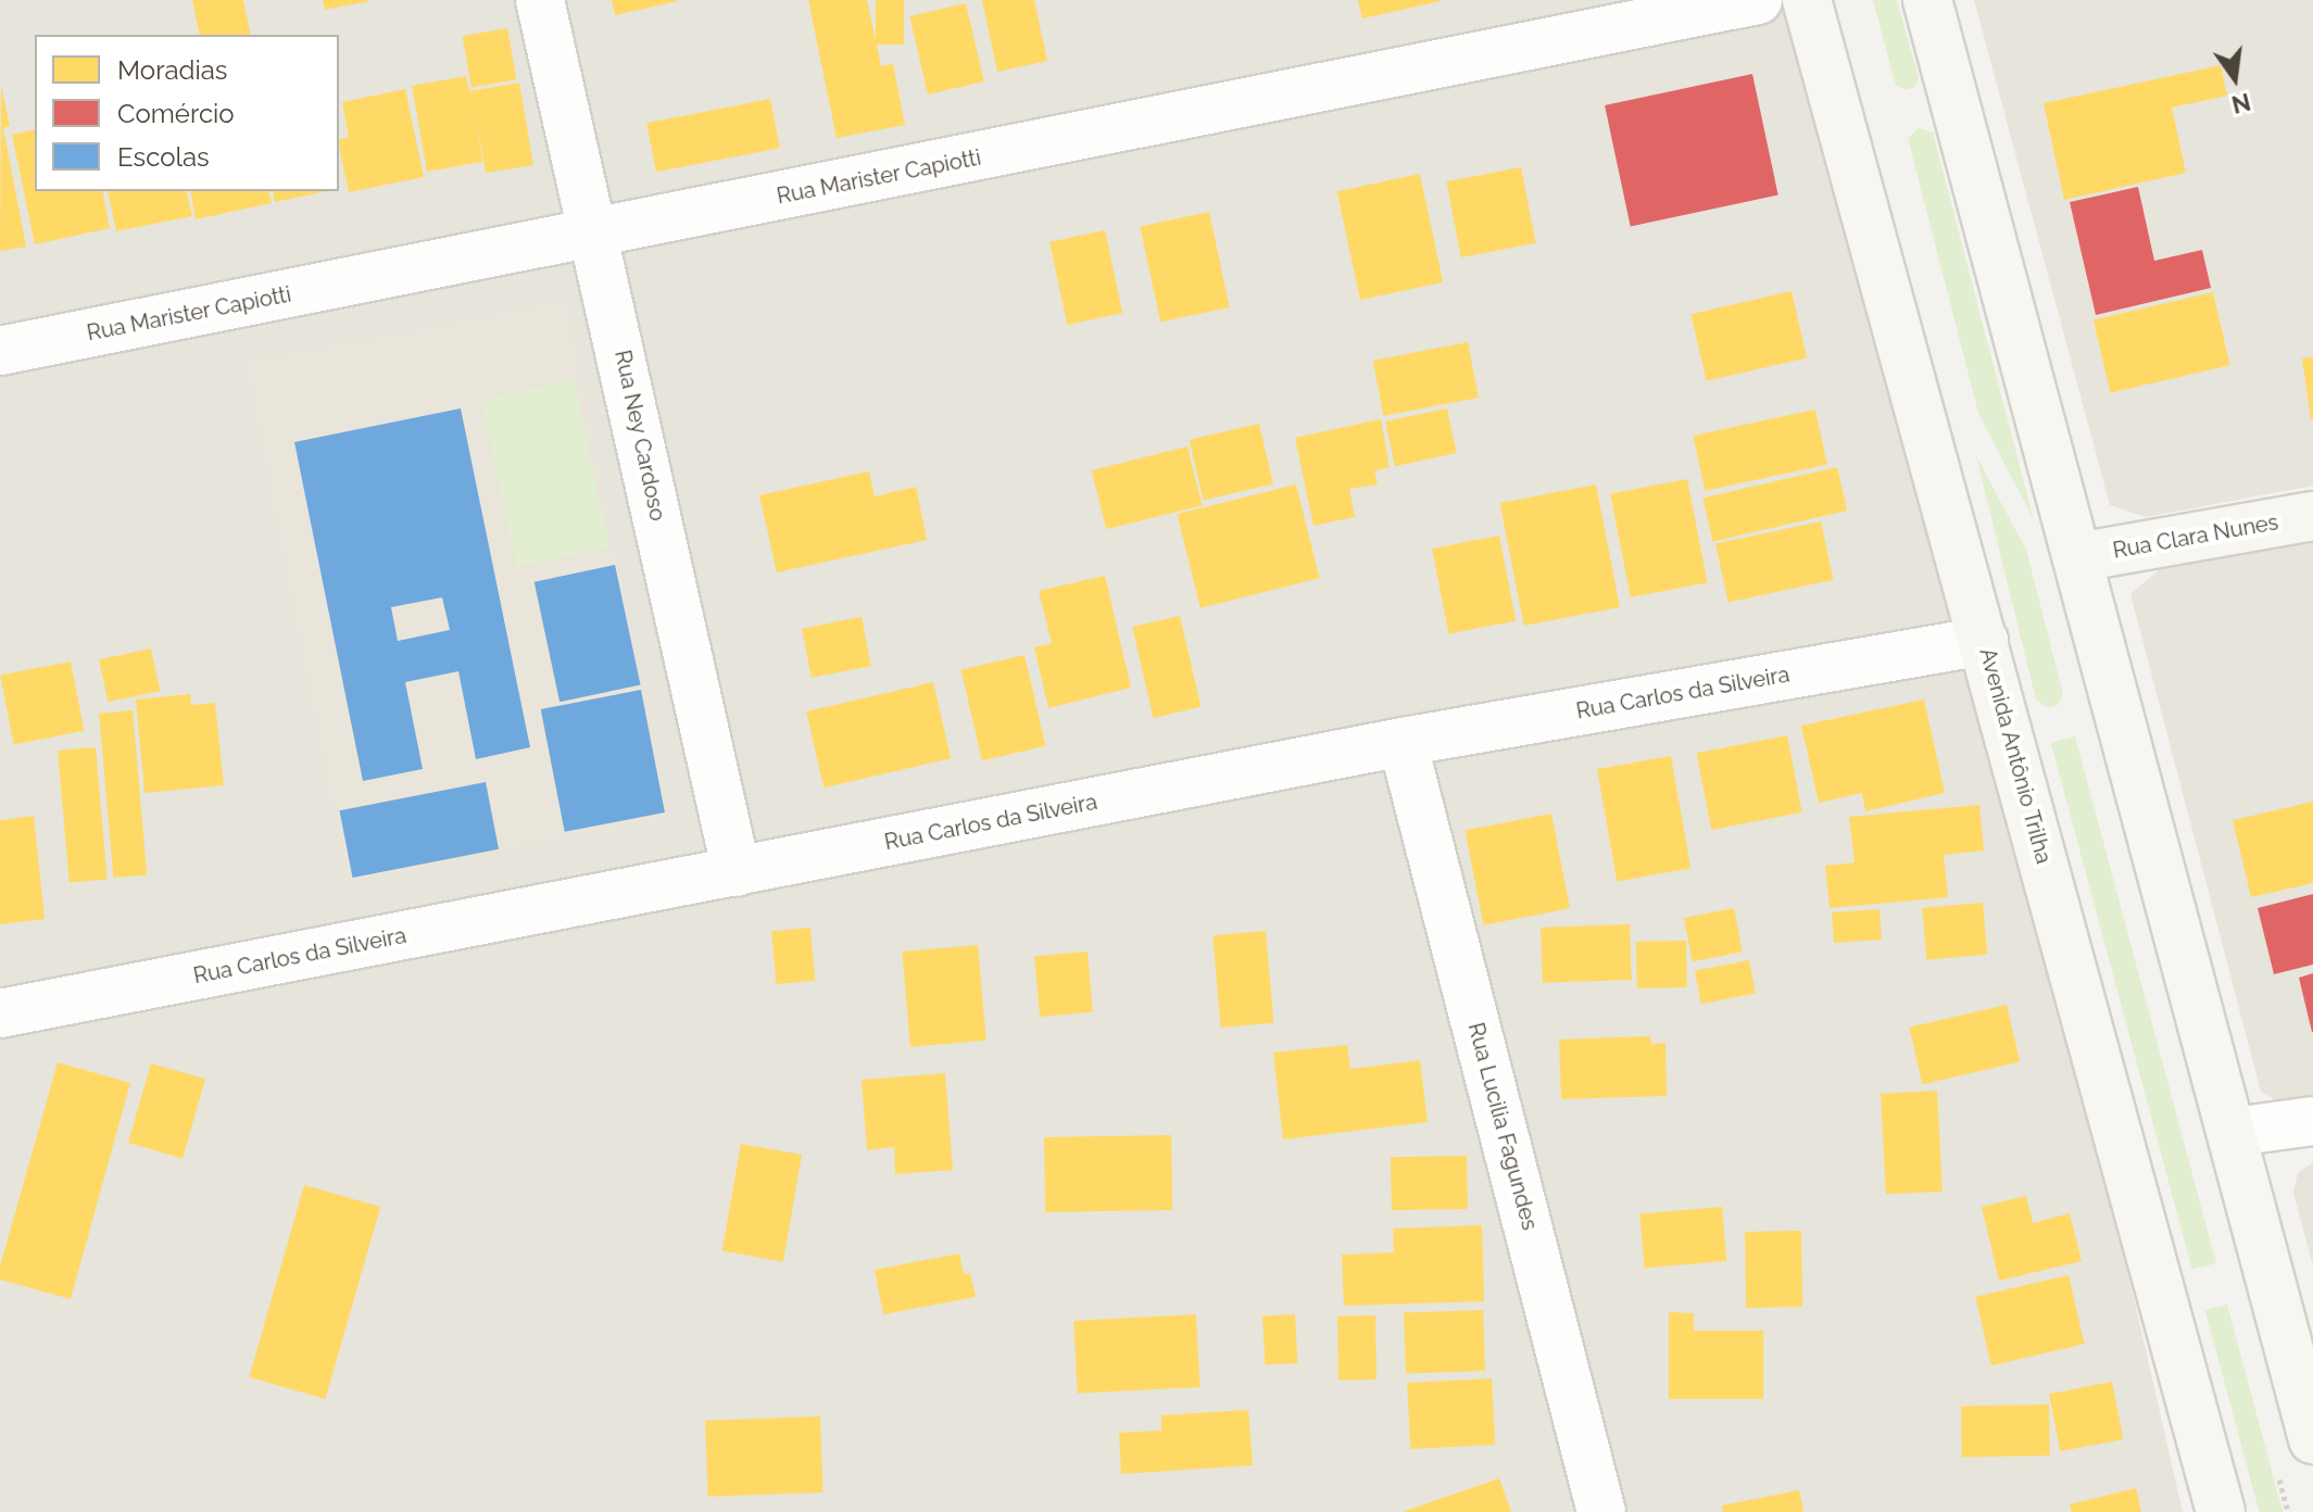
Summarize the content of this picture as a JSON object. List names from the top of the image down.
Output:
{
  "streets": {
    "main road": ["Rua Clara Nunes", "Avenida Antônio Trilha"],
    "street": [
      "Rua Marister Capiotti",
      "Rua Ney Cardoso",
      "Rua Carlos da Silveira",
      "Rua Lucilia Fagundes"
    ]
  },
  "crossings": [
    ["Rua Marister Capiotti", "Rua Ney Cardoso"],
    ["Rua Ney Cardoso", "Rua Carlos da Silveira"],
    ["Rua Carlos da Silveira", "Avenida Antônio Trilha"],
    ["Rua Carlos da Silveira", "Rua Lucilia Fagundes"]
  ],
  "legend": ["Moradias", "Comércio", "Escolas"],
  "north": "bottom"
}
